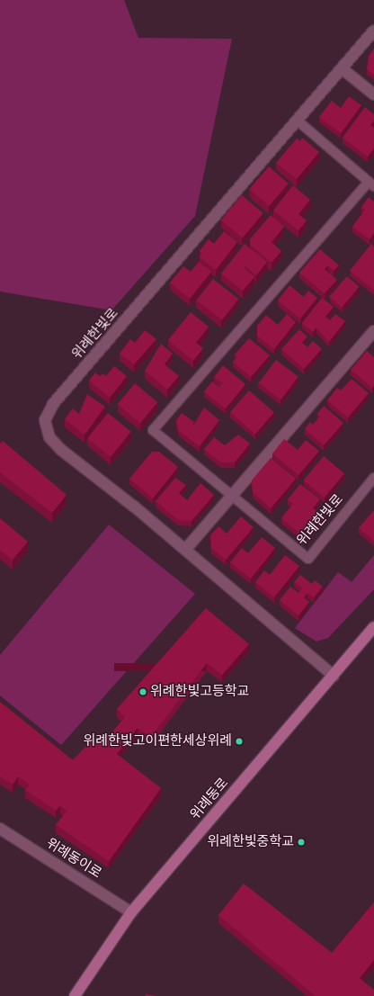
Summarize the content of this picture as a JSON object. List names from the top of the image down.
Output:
{
  "streets": {
    "street": ["위례한빛로", "위례동로", "위례동이로"]
  },
  "crossings": [
    ["위례한빛로", "위례동로"],
    ["위례동로", "위례동이로"]
  ],
  "places": ["위례한빛고등학교", "위례한빛고이편한세상위례", "위례한빛중학교"]
}
